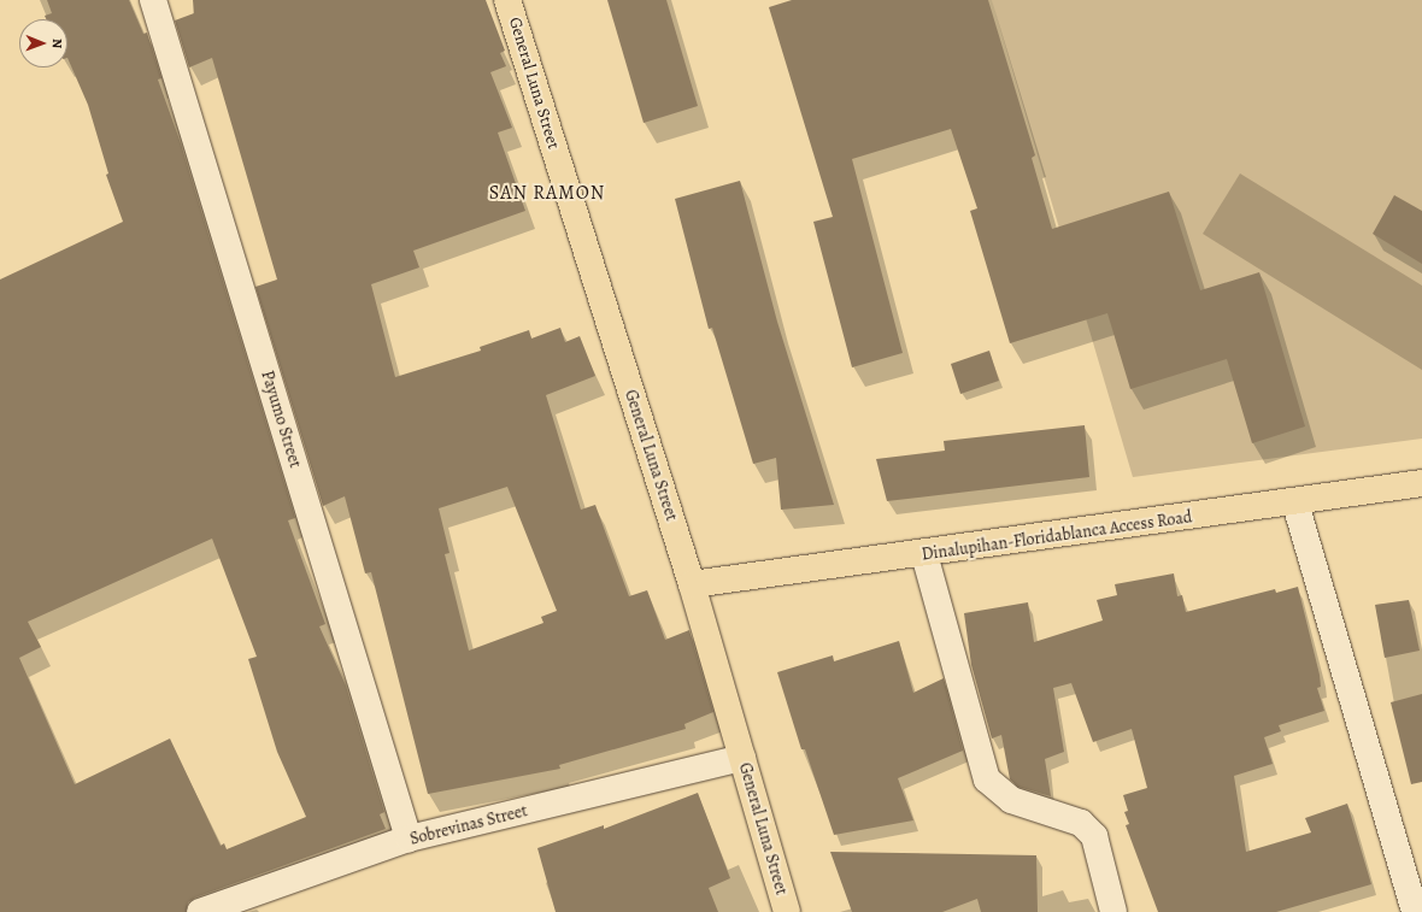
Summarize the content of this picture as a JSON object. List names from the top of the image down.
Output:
{
  "streets": {
    "main road": ["General Luna Street", "Dinalupihan-Floridablanca Access Road"],
    "street": ["Payumo Street", "Sobrevinas Street"]
  },
  "crossings": [
    ["General Luna Street", "Dinalupihan-Floridablanca Access Road"],
    ["General Luna Street", "Sobrevinas Street"],
    ["Payumo Street", "Sobrevinas Street"]
  ],
  "districts": ["SAN RAMON"],
  "north": "right"
}
